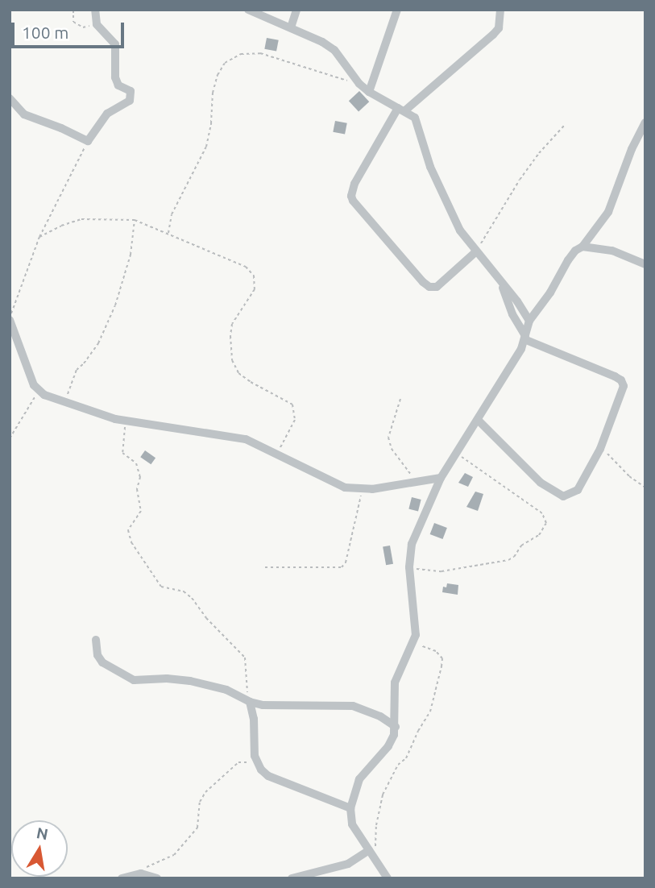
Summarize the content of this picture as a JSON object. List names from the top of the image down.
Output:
{
  "scale_bar": "100 m",
  "north": "top"
}
